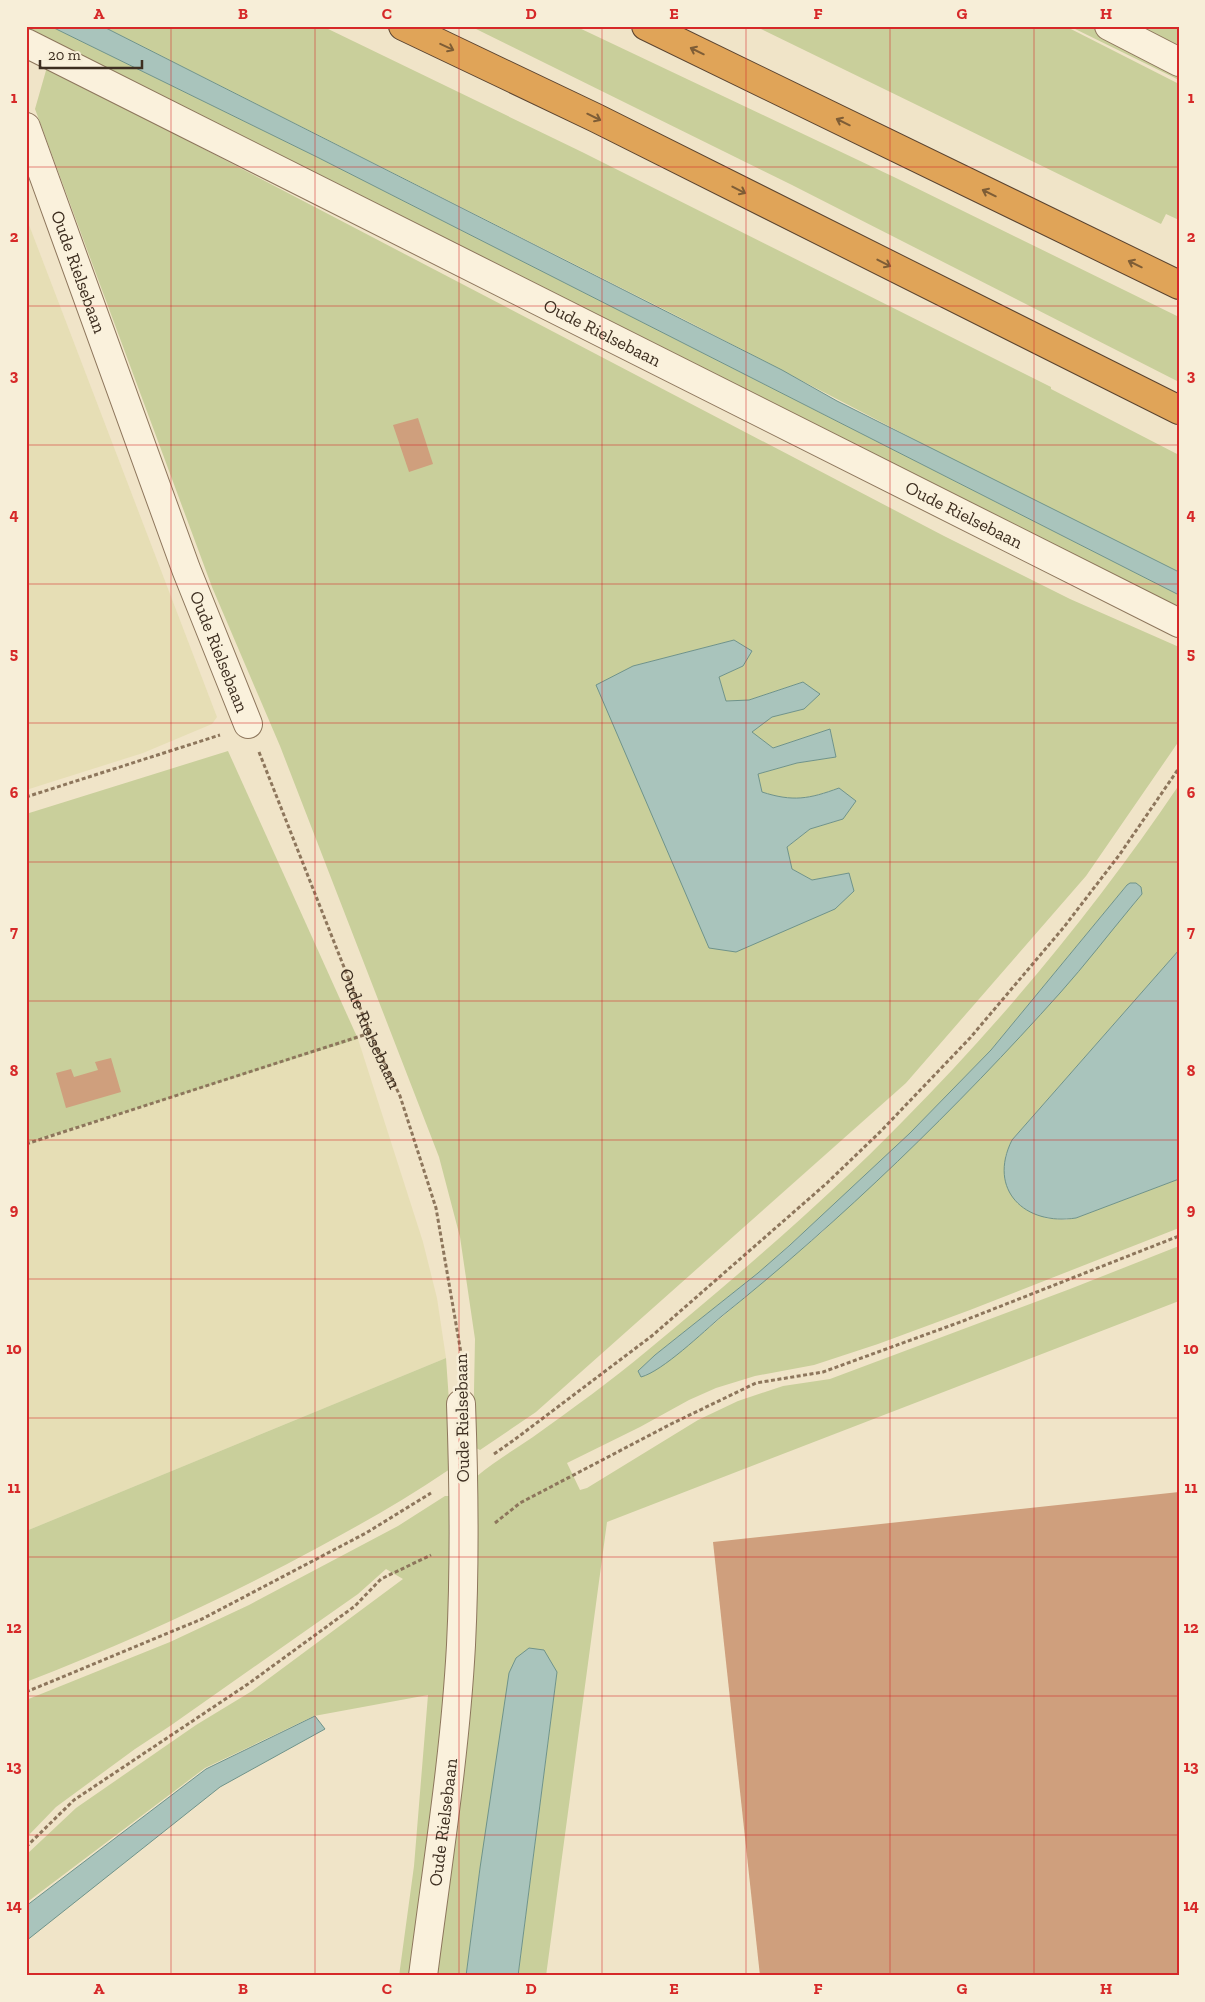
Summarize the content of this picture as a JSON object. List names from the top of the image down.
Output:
{
  "streets": {
    "street": ["Oude Rielsebaan"]
  },
  "scale_bar": "20 m",
  "grid": {
    "columns": [
      "A",
      "B",
      "C",
      "D",
      "E",
      "F",
      "G",
      "H"
    ],
    "rows": [
      "1",
      "2",
      "3",
      "4",
      "5",
      "6",
      "7",
      "8",
      "9",
      "10",
      "11",
      "12",
      "13",
      "14"
    ]
  }
}
